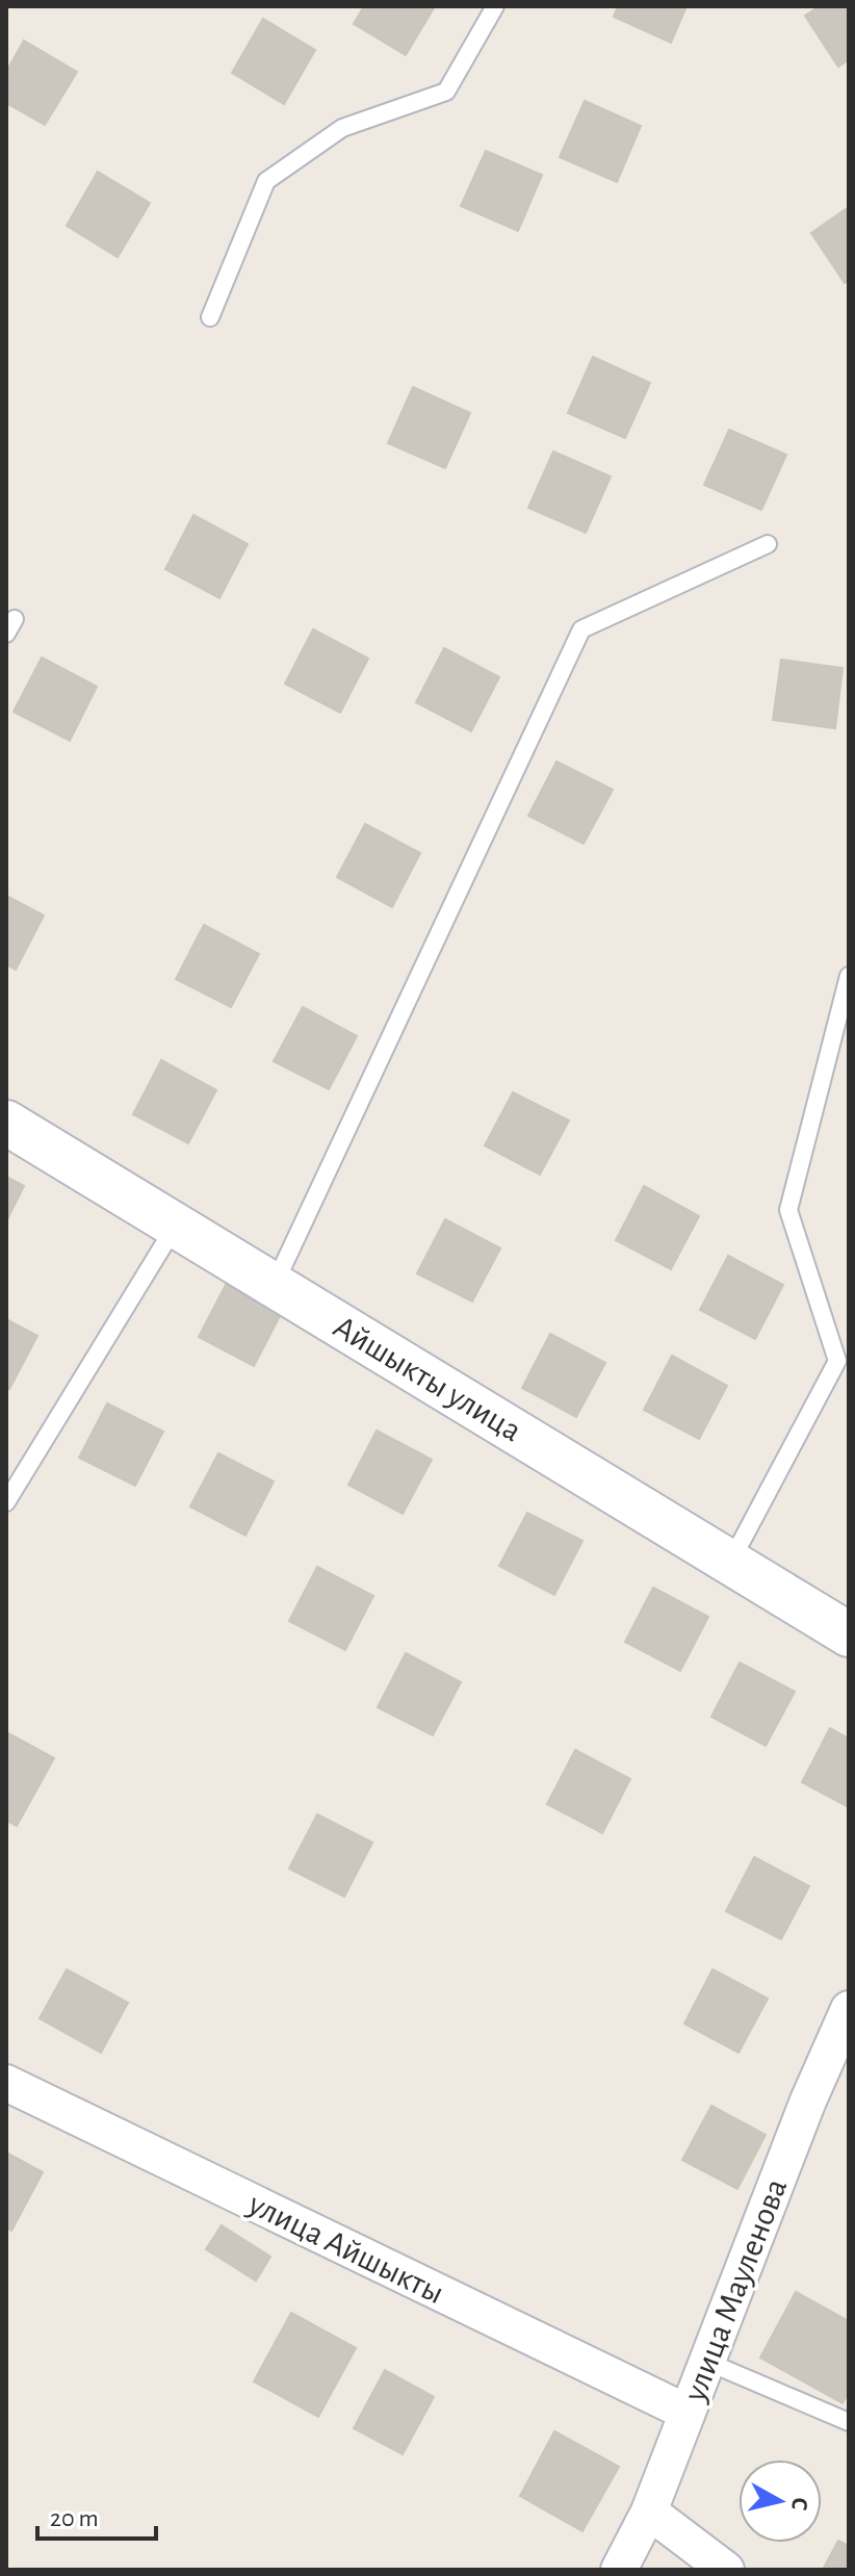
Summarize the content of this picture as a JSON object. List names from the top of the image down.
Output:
{
  "streets": {
    "street": ["Айшыкты улица", "улица Айшыкты", "улица Мауленова"]
  },
  "crossings": [
    ["улица Айшыкты", "улица Мауленова"]
  ],
  "scale_bar": "20 m",
  "north": "right"
}
